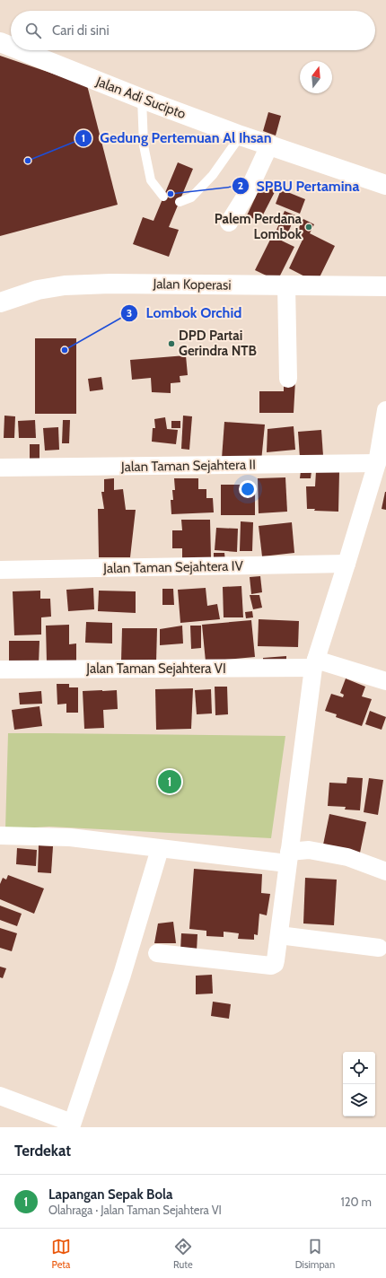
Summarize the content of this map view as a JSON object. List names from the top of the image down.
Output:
{
  "streets": {
    "main road": ["Jalan Adi Sucipto", "Jalan Koperasi"],
    "street": ["Jalan Taman Sejahtera II", "Jalan Taman Sejahtera IV", "Jalan Taman Sejahtera VI"]
  },
  "places": [
    "Gedung Pertemuan Al Ihsan",
    "SPBU Pertamina",
    "Palem Perdana Lombok",
    "DPD Partai Gerindra NTB",
    "Lombok Orchid"
  ],
  "north": "top",
  "page": {
    "search": "Cari di sini",
    "pins": "1",
    "heading": "Terdekat",
    "list": [
      {
        "mark": "1",
        "name": "Lapangan Sepak Bola",
        "note": "Olahraga · Jalan Taman Sejahtera VI",
        "value": "120 m"
      }
    ],
    "nav": ["Peta", "Rute", "Disimpan"]
  }
}
